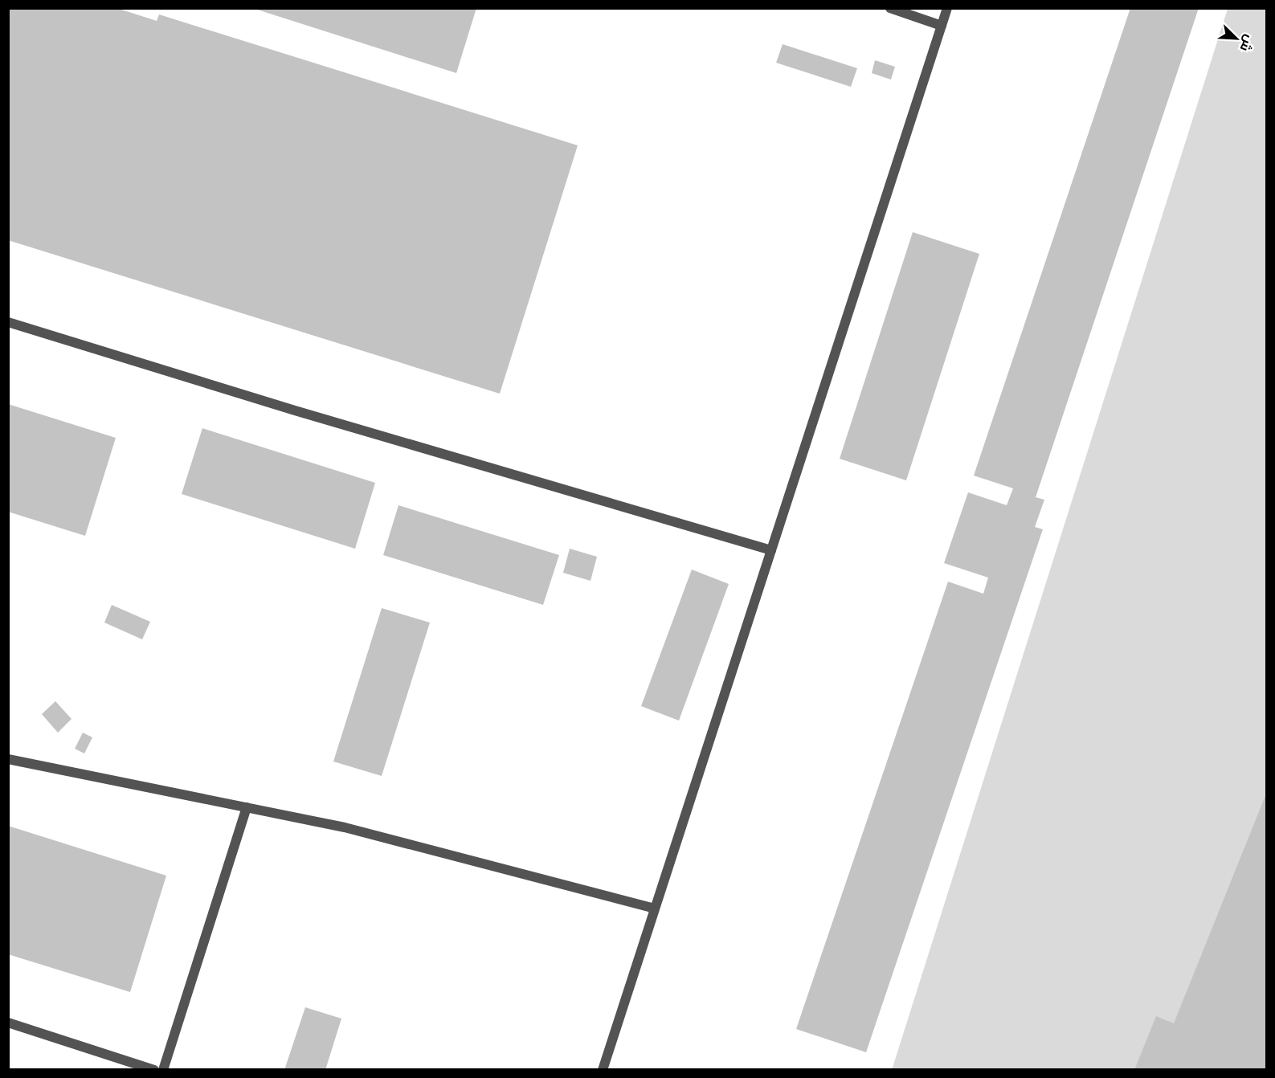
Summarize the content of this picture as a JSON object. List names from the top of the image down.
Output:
{
  "north": "bottom right"
}
